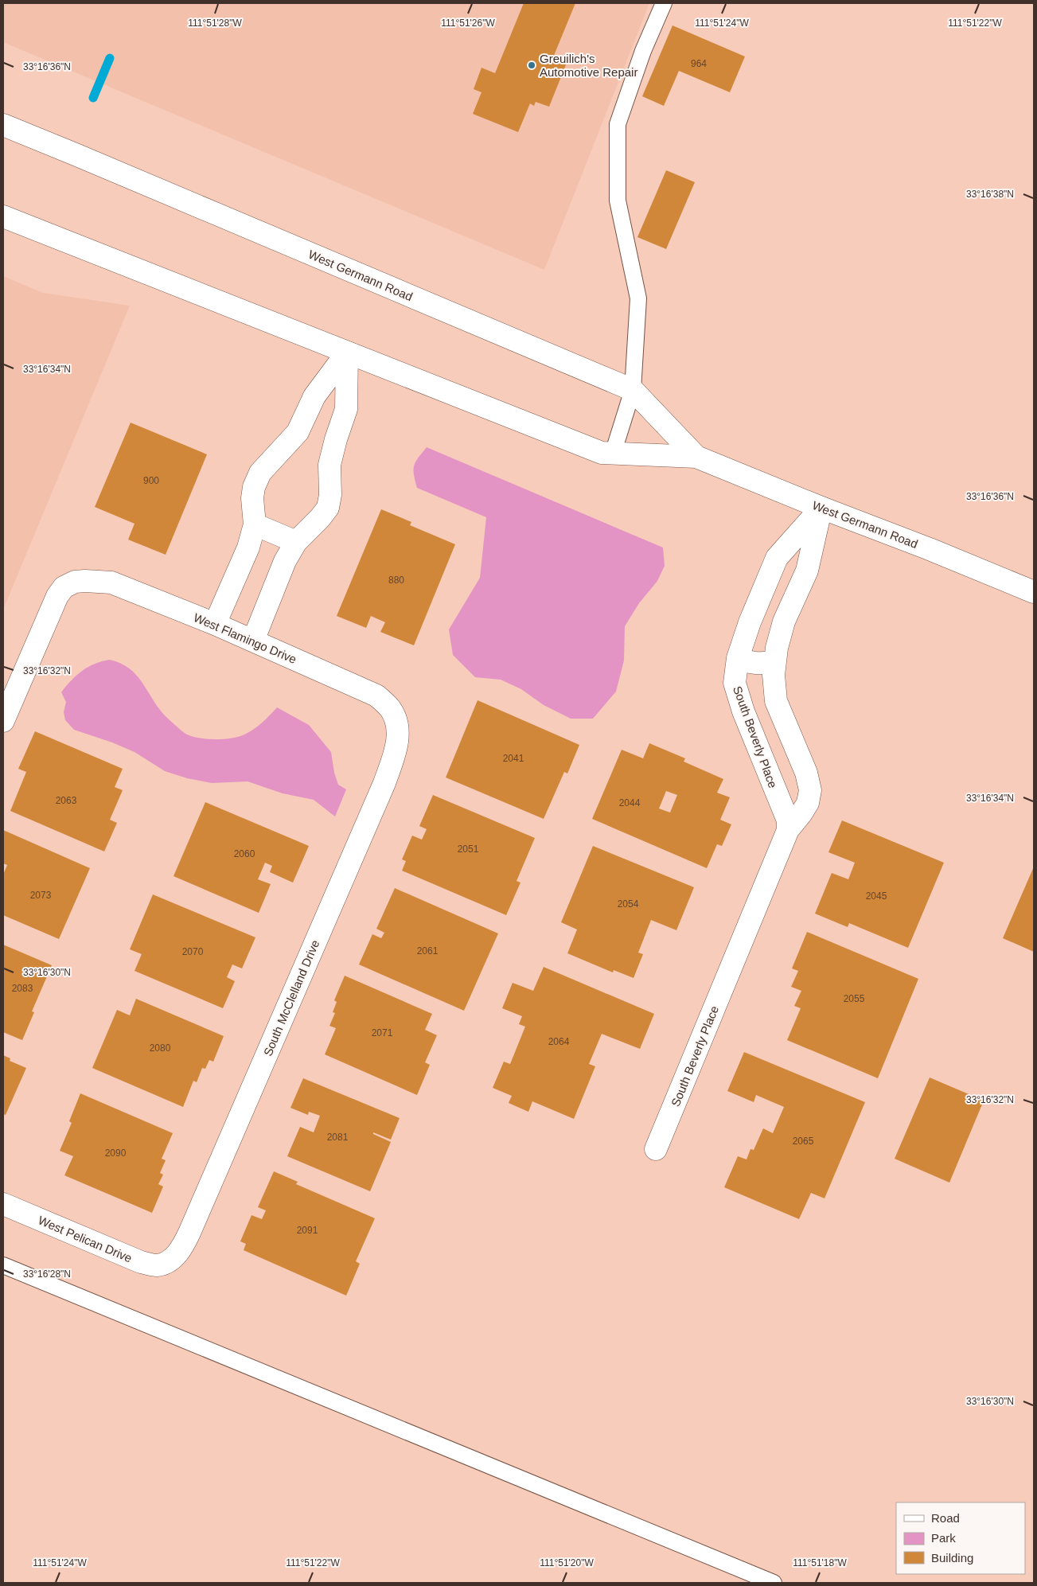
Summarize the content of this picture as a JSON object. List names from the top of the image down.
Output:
{
  "streets": {
    "street": [
      "West Germann Road",
      "West Flamingo Drive",
      "South Beverly Place",
      "South McClelland Drive",
      "West Pelican Drive"
    ]
  },
  "crossings": [
    ["West Germann Road", "South Beverly Place"],
    ["West Flamingo Drive", "South McClelland Drive"],
    ["South McClelland Drive", "West Pelican Drive"]
  ],
  "places": ["Greuilich's Automotive Repair"],
  "house_numbers": [
    "964",
    "900",
    "880",
    "2041",
    "2063",
    "2044",
    "2051",
    "2060",
    "2073",
    "2045",
    "2054",
    "2061",
    "2070",
    "2083",
    "2055",
    "2071",
    "2064",
    "2080",
    "2081",
    "2065",
    "2090",
    "2091"
  ],
  "legend": ["Road", "Park", "Building"],
  "coordinates": [
    "111°51'28\"W",
    "111°51'26\"W",
    "111°51'24\"W",
    "111°51'22\"W",
    "33°16'36\"N",
    "33°16'38\"N",
    "33°16'34\"N",
    "33°16'32\"N",
    "33°16'30\"N",
    "33°16'28\"N",
    "111°51'20\"W",
    "111°51'18\"W"
  ]
}
